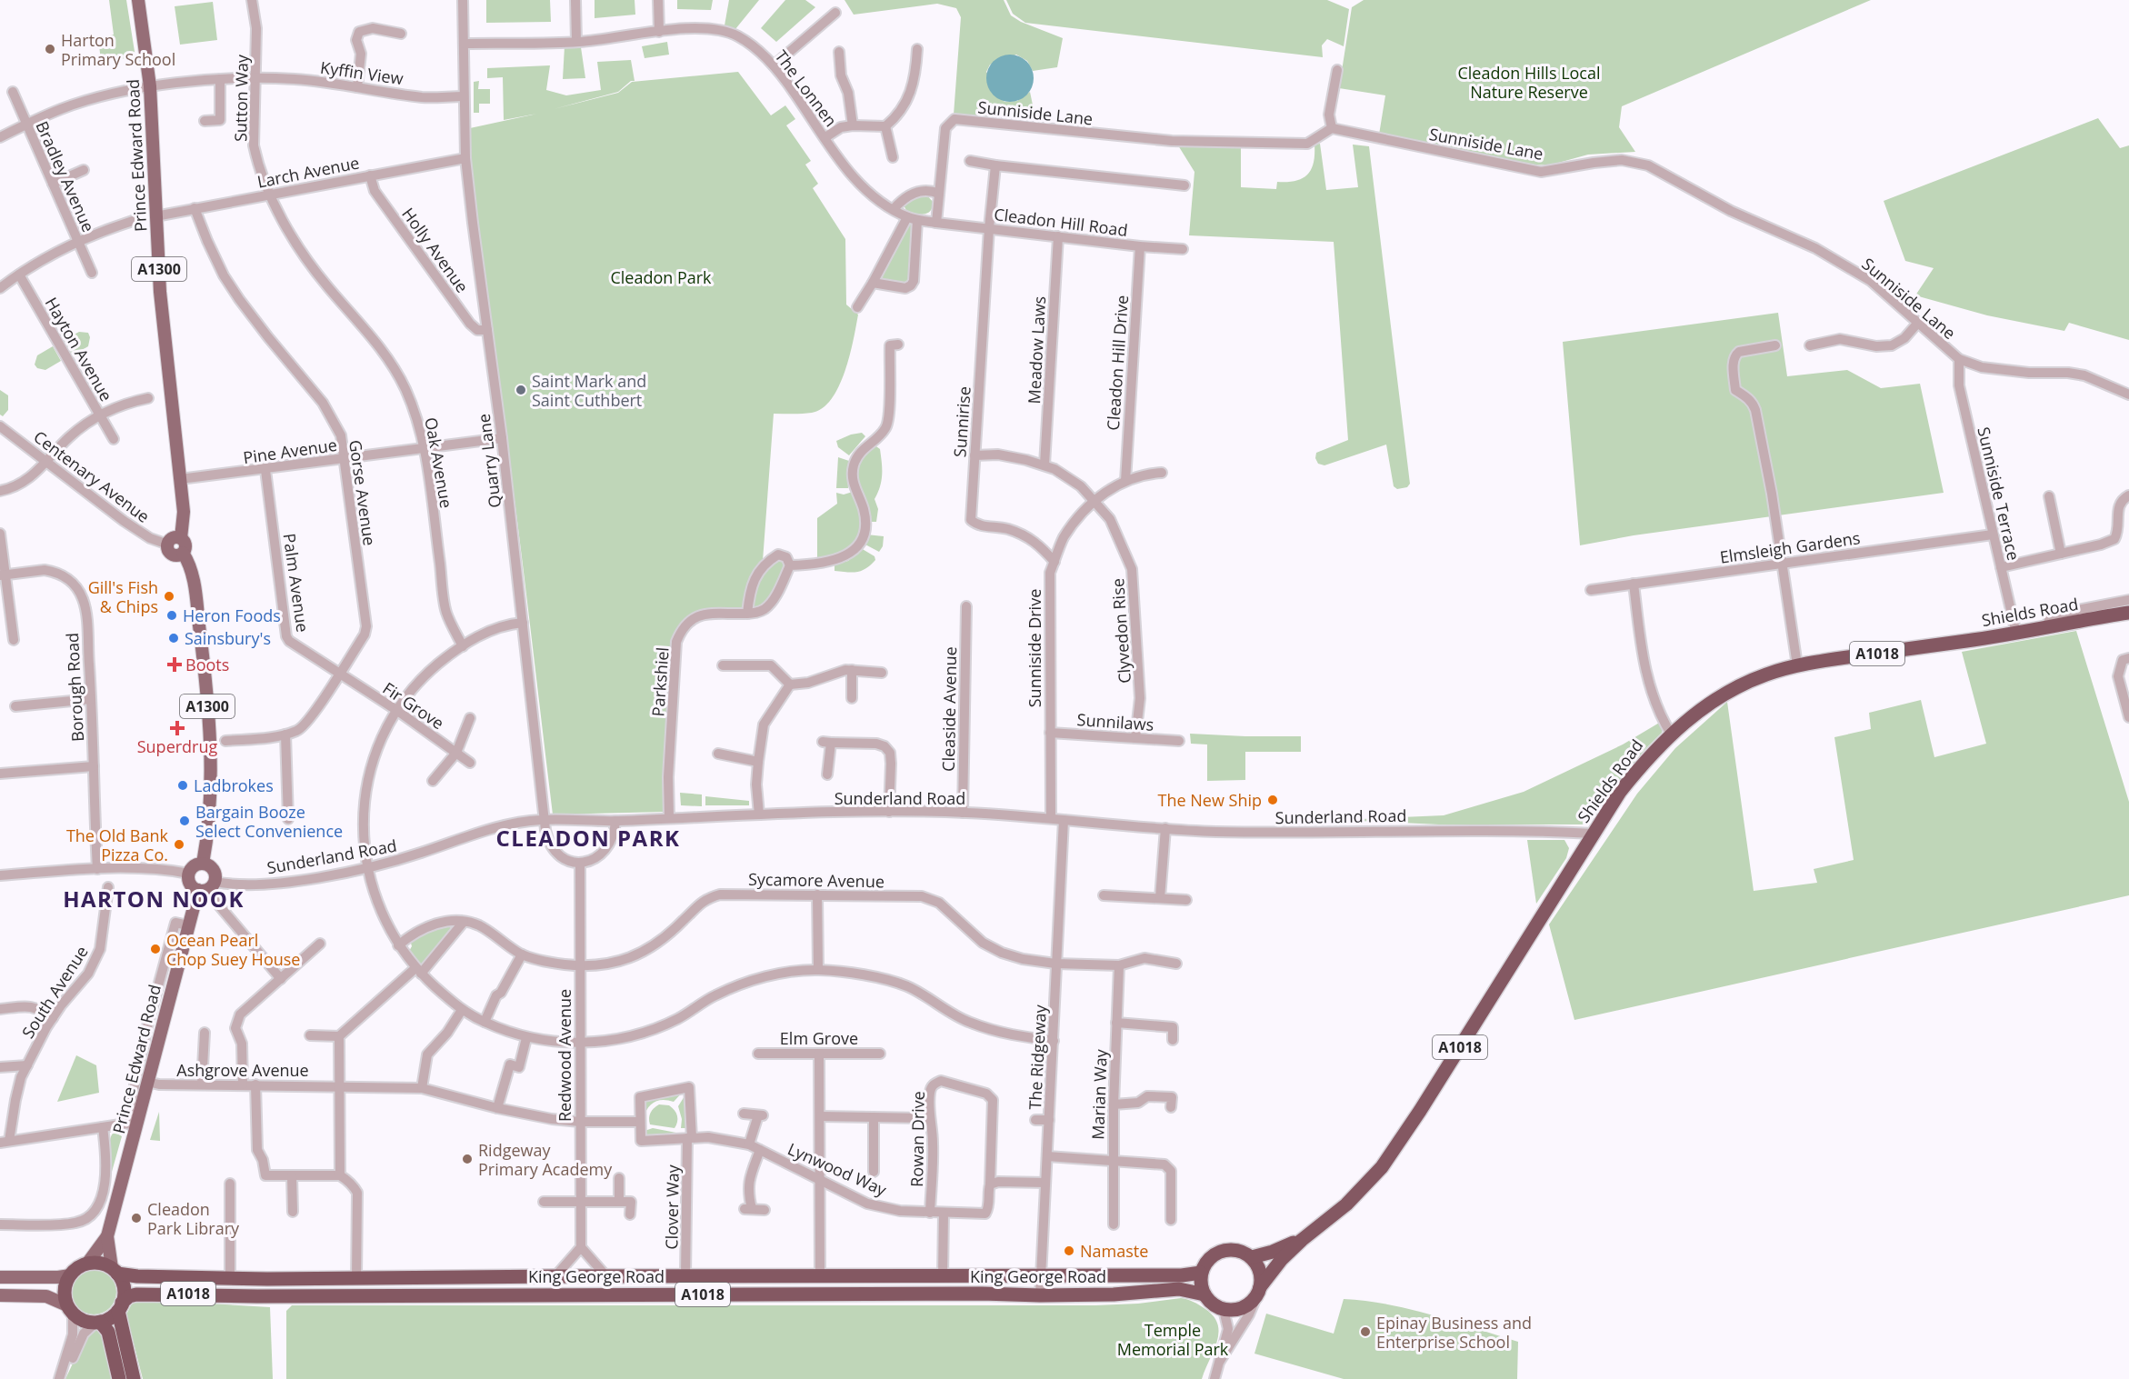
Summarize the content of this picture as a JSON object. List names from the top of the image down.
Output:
{
  "streets": {
    "highway": ["Shields Road", "A1018", "King George Road"],
    "main road": ["Prince Edward Road", "A1300"],
    "street": [
      "Kyffin View",
      "The Lonnen",
      "Sutton Way",
      "Sunniside Lane",
      "Larch Avenue",
      "Bradley Avenue",
      "Cleadon Hill Road",
      "Holly Avenue",
      "Hayton Avenue",
      "Meadow Laws",
      "Cleadon Hill Drive",
      "Sunnirise",
      "Pine Avenue",
      "Quarry Lane",
      "Oak Avenue",
      "Centenary Avenue",
      "Gorse Avenue",
      "Sunniside Terrace",
      "Elmsleigh Gardens",
      "Palm Avenue",
      "Clyvedon Rise",
      "Sunniside Drive",
      "Parkshiel",
      "Borough Road",
      "Fir Grove",
      "Cleaside Avenue",
      "Sunnilaws",
      "Sunderland Road",
      "Sycamore Avenue",
      "South Avenue",
      "Elm Grove",
      "Redwood Avenue",
      "The Ridgeway",
      "Ashgrove Avenue",
      "Marian Way",
      "Rowan Drive",
      "Lynwood Way",
      "Clover Way"
    ]
  },
  "crossings": [
    ["Kyffin View", "Sutton Way"],
    ["Kyffin View", "Prince Edward Road"],
    ["Kyffin View", "Bradley Avenue"],
    ["Kyffin View", "Quarry Lane"],
    ["The Lonnen", "Sunniside Lane"],
    ["The Lonnen", "Cleadon Hill Road"],
    ["The Lonnen", "Quarry Lane"],
    ["Sutton Way", "Larch Avenue"],
    ["Sutton Way", "Oak Avenue"],
    ["Sunniside Lane", "Cleadon Hill Road"],
    ["Sunniside Lane", "Sunniside Terrace"],
    ["Prince Edward Road", "Larch Avenue"],
    ["Prince Edward Road", "A1300"],
    ["Prince Edward Road", "Pine Avenue"],
    ["Prince Edward Road", "Centenary Avenue"],
    ["Prince Edward Road", "Sunderland Road"],
    ["Prince Edward Road", "Ashgrove Avenue"],
    ["Prince Edward Road", "King George Road"],
    ["Larch Avenue", "Holly Avenue"],
    ["Larch Avenue", "Quarry Lane"],
    ["Larch Avenue", "Oak Avenue"],
    ["Larch Avenue", "Gorse Avenue"],
    ["Cleadon Hill Road", "Meadow Laws"],
    ["Cleadon Hill Road", "Cleadon Hill Drive"],
    ["Cleadon Hill Road", "Sunnirise"],
    ["Holly Avenue", "Quarry Lane"],
    ["A1300", "Centenary Avenue"],
    ["A1300", "Sunderland Road"],
    ["Meadow Laws", "Clyvedon Rise"],
    ["Cleadon Hill Drive", "Sunniside Drive"],
    ["Sunnirise", "Clyvedon Rise"],
    ["Sunnirise", "Sunniside Drive"],
    ["Pine Avenue", "Quarry Lane"],
    ["Pine Avenue", "Oak Avenue"],
    ["Pine Avenue", "Gorse Avenue"],
    ["Pine Avenue", "Palm Avenue"],
    ["Quarry Lane", "Sunderland Road"],
    ["Quarry Lane", "Redwood Avenue"],
    ["Gorse Avenue", "Palm Avenue"],
    ["Gorse Avenue", "Fir Grove"],
    ["Sunniside Terrace", "Elmsleigh Gardens"],
    ["Sunniside Terrace", "Shields Road"],
    ["Palm Avenue", "Fir Grove"],
    ["Shields Road", "A1018"],
    ["Shields Road", "Sunderland Road"],
    ["Shields Road", "King George Road"],
    ["Clyvedon Rise", "Sunniside Drive"],
    ["Clyvedon Rise", "Sunnilaws"],
    ["Sunniside Drive", "Sunnilaws"],
    ["Sunniside Drive", "Sunderland Road"],
    ["A1018", "King George Road"],
    ["Parkshiel", "Sunderland Road"],
    ["Cleaside Avenue", "Sunderland Road"],
    ["Sunderland Road", "The Ridgeway"],
    ["Sycamore Avenue", "Redwood Avenue"],
    ["Sycamore Avenue", "The Ridgeway"],
    ["Sycamore Avenue", "Marian Way"],
    ["The Ridgeway", "King George Road"],
    ["Rowan Drive", "Lynwood Way"],
    ["Lynwood Way", "Clover Way"],
    ["Clover Way", "King George Road"]
  ],
  "districts": ["CLEADON PARK", "HARTON NOOK"],
  "parks": ["Cleadon Hills Local Nature Reserve", "Cleadon Park", "Temple Memorial Park"],
  "places": {
    "other": [
      "Harton Primary School",
      "Saint Mark and Saint Cuthbert",
      "Gill's Fish & Chips",
      "Heron Foods",
      "Sainsbury's",
      "Ladbrokes",
      "The New Ship",
      "Bargain Booze Select Convenience",
      "The Old Bank Pizza Co.",
      "Ocean Pearl Chop Suey House",
      "Ridgeway Primary Academy",
      "Cleadon Park Library",
      "Namaste",
      "Epinay Business and Enterprise School"
    ],
    "health": ["Boots", "Superdrug"]
  }
}
